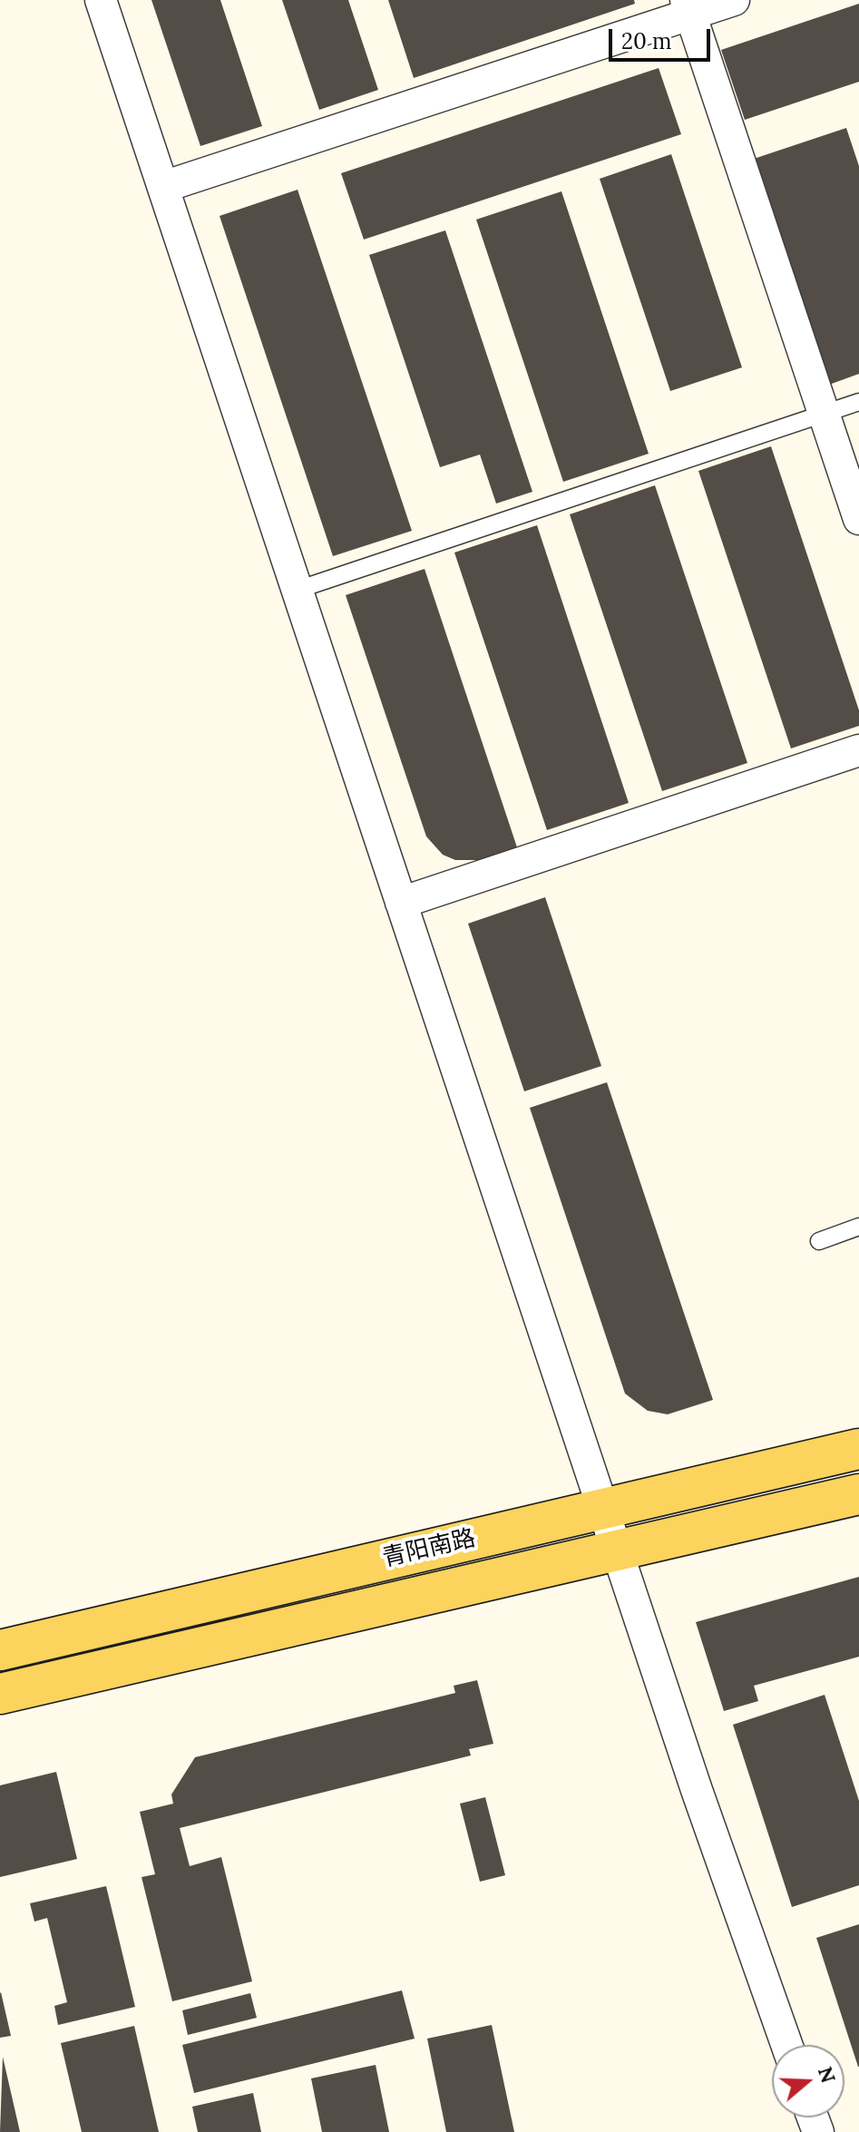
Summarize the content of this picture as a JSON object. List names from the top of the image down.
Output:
{
  "streets": {
    "main road": ["青阳南路"]
  },
  "scale_bar": "20 m",
  "north": "right"
}
